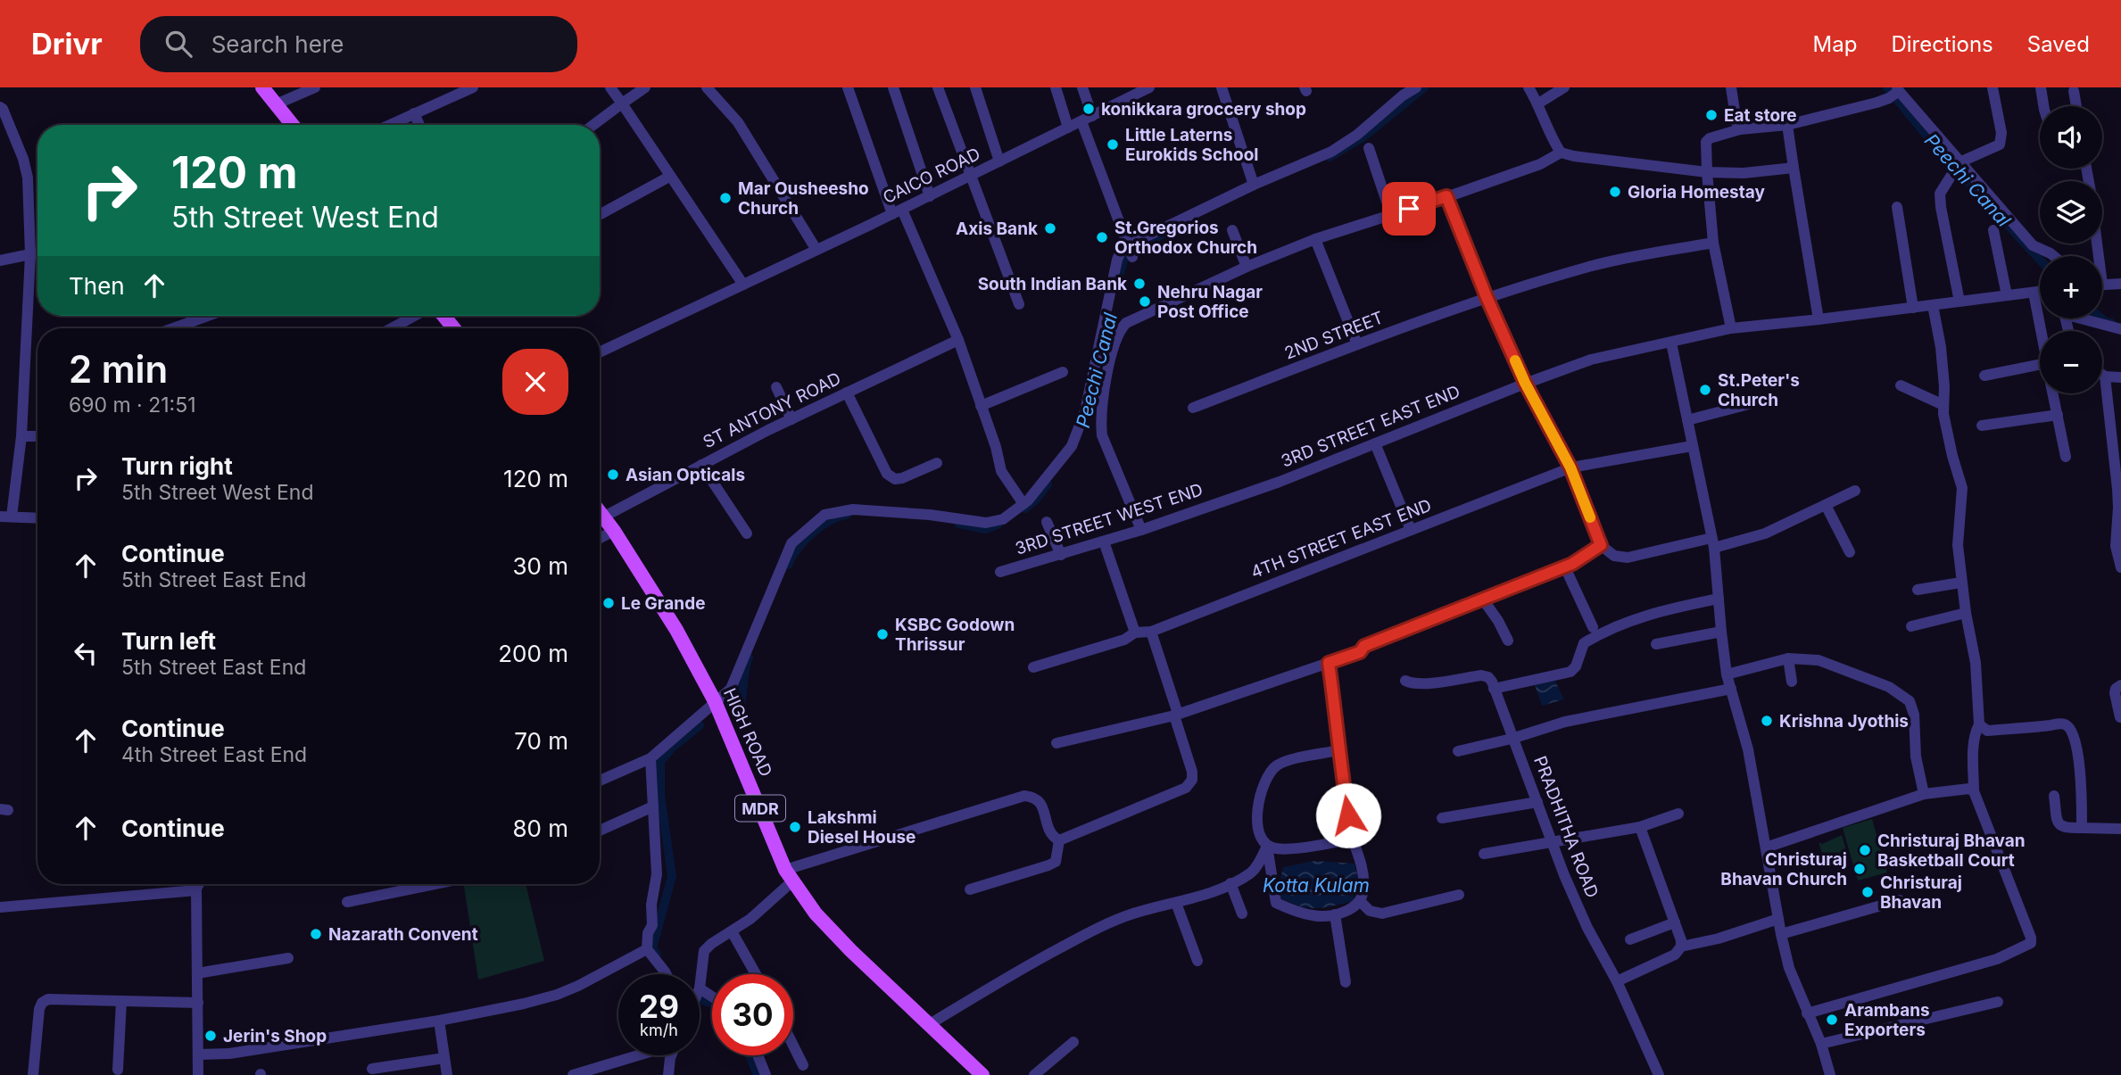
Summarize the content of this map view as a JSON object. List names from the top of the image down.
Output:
{
  "streets": {
    "main road": ["HIGH ROAD", "MDR"],
    "street": [
      "CAICO ROAD",
      "2ND STREET",
      "ST ANTONY ROAD",
      "3RD STREET EAST END",
      "3RD STREET WEST END",
      "4TH STREET EAST END",
      "PRADHITHA ROAD"
    ]
  },
  "crossings": [
    ["ST ANTONY ROAD", "HIGH ROAD"],
    ["3RD STREET EAST END", "3RD STREET WEST END"]
  ],
  "water": ["Peechi Canal", "Kotta Kulam"],
  "places": [
    "konikkara groccery shop",
    "Eat store",
    "Little Laterns Eurokids School",
    "Gloria Homestay",
    "Mar Ousheesho Church",
    "Axis Bank",
    "St.Gregorios Orthodox Church",
    "South Indian Bank",
    "Nehru Nagar Post Office",
    "St.Peter's Church",
    "Asian Opticals",
    "Le Grande",
    "KSBC Godown Thrissur",
    "Krishna Jyothis",
    "Lakshmi Diesel House",
    "Christuraj Bhavan Basketball Court",
    "Christuraj Bhavan Church",
    "Christuraj Bhavan",
    "Nazarath Convent",
    "Arambans Exporters",
    "Jerin's Shop"
  ],
  "page": {
    "header": "Drivr",
    "search": "Search here",
    "nav": ["Map", "Directions", "Saved"],
    "map_buttons": ["+", "−"],
    "turn": ["120 m", "5th Street West End"],
    "then": "Then",
    "heading": ["2 min", "690 m · 21:51"],
    "list": [
      {
        "name": "Turn right",
        "note": "5th Street West End",
        "value": "120 m"
      },
      {
        "name": "Continue",
        "note": "5th Street East End",
        "value": "30 m"
      },
      {
        "name": "Turn left",
        "note": "5th Street East End",
        "value": "200 m"
      },
      {
        "name": "Continue",
        "note": "4th Street East End",
        "value": "70 m"
      },
      {
        "name": "Continue",
        "value": "80 m"
      }
    ],
    "speed": "29 km/h",
    "limit": "30"
  }
}
